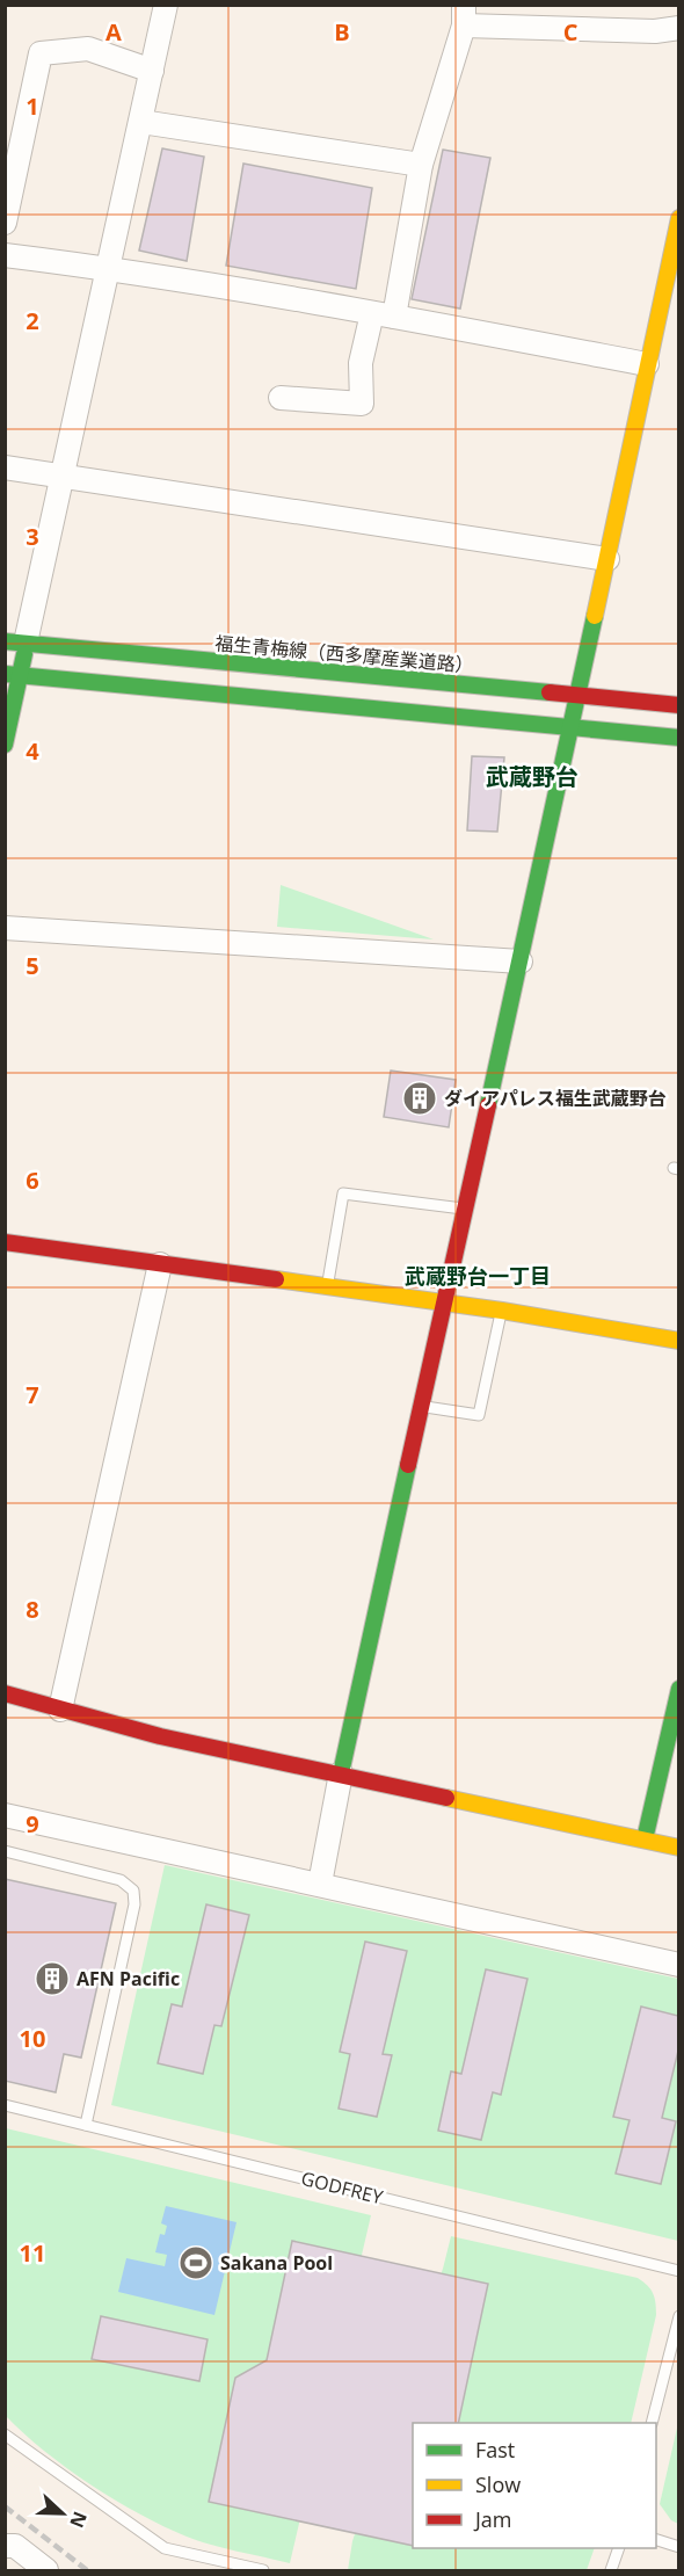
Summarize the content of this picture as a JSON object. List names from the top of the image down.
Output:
{
  "streets": {
    "street": ["福生青梅線（西多摩産業道路）"],
    "lane": ["GODFREY"]
  },
  "districts": ["武蔵野台", "武蔵野台一丁目"],
  "places": {
    "building": ["ダイアパレス福生武蔵野台", "AFN Pacific"],
    "sports": ["Sakana Pool"]
  },
  "legend": ["Fast", "Slow", "Jam"],
  "north": "right",
  "grid": {
    "columns": ["A", "B", "C"],
    "rows": [
      "1",
      "2",
      "3",
      "4",
      "5",
      "6",
      "7",
      "8",
      "9",
      "10",
      "11"
    ]
  }
}
